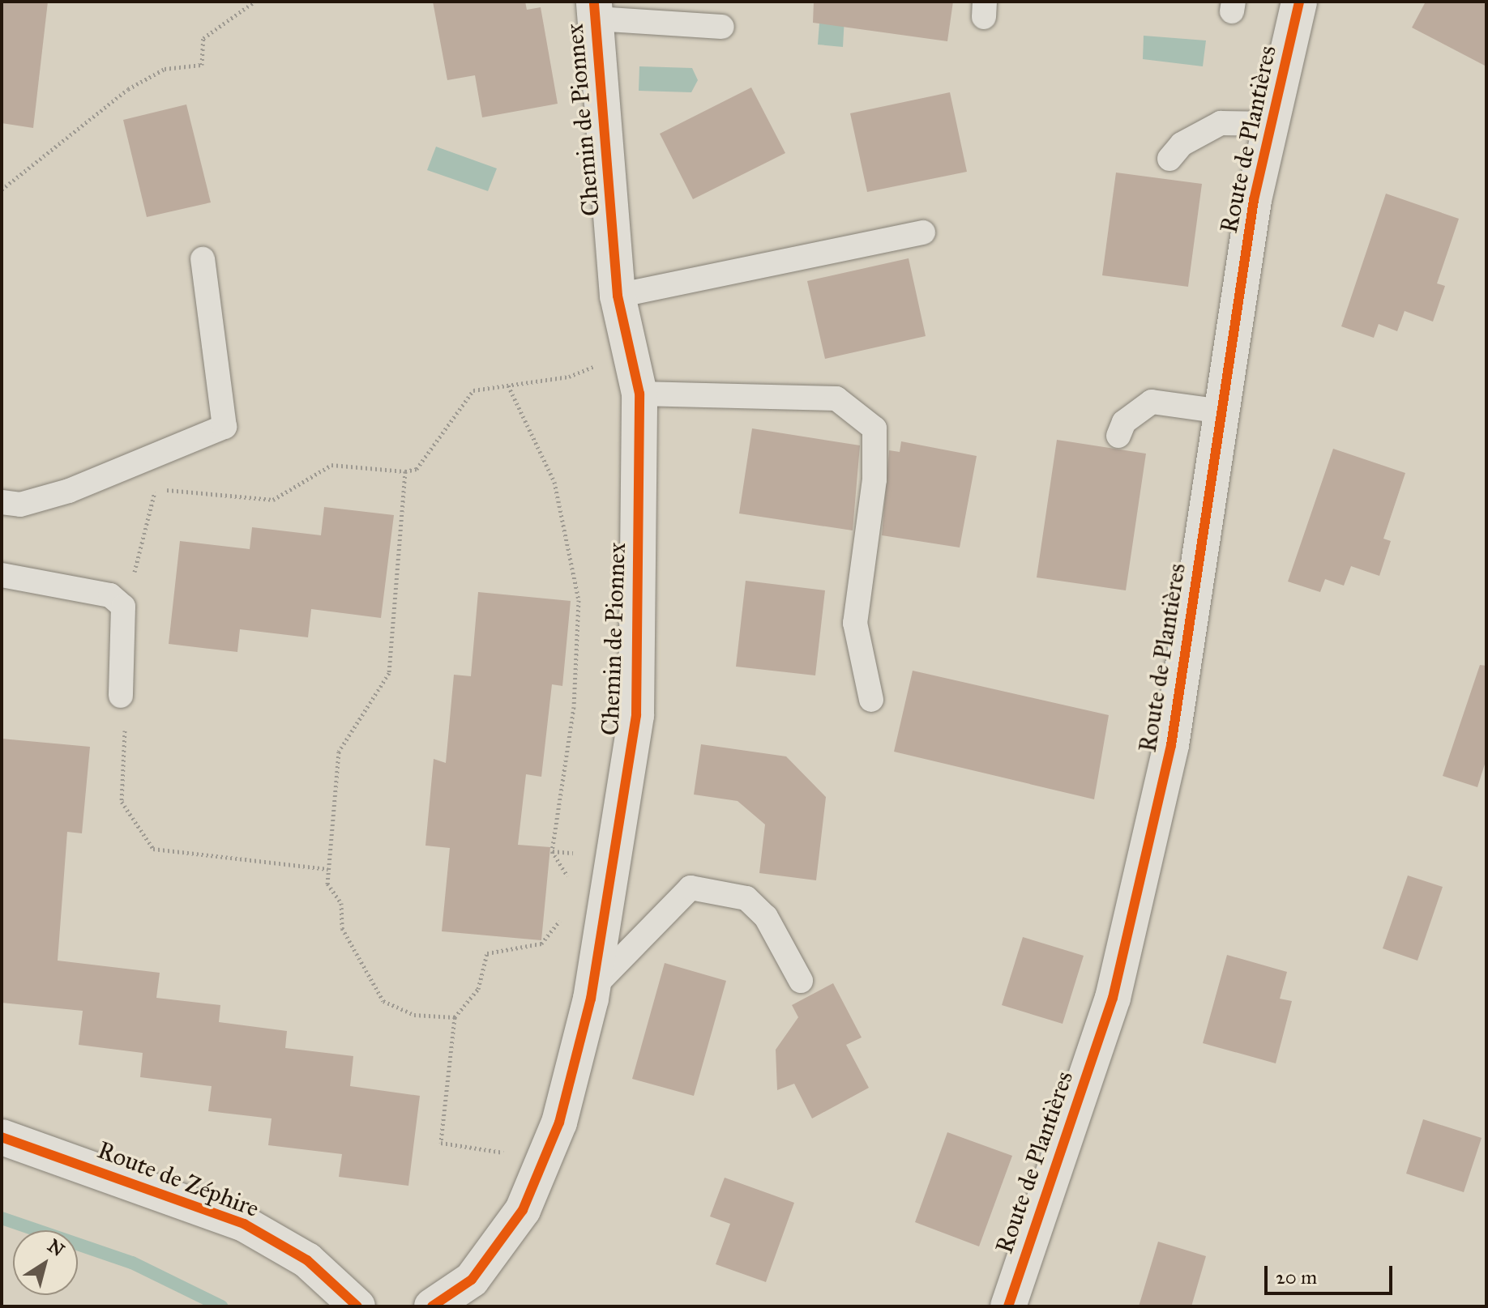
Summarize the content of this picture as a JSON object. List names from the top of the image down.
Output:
{
  "streets": {
    "street": ["Chemin de Pionnex", "Route de Plantières", "Route de Zéphire"]
  },
  "scale_bar": "20 m",
  "north": "top right"
}
